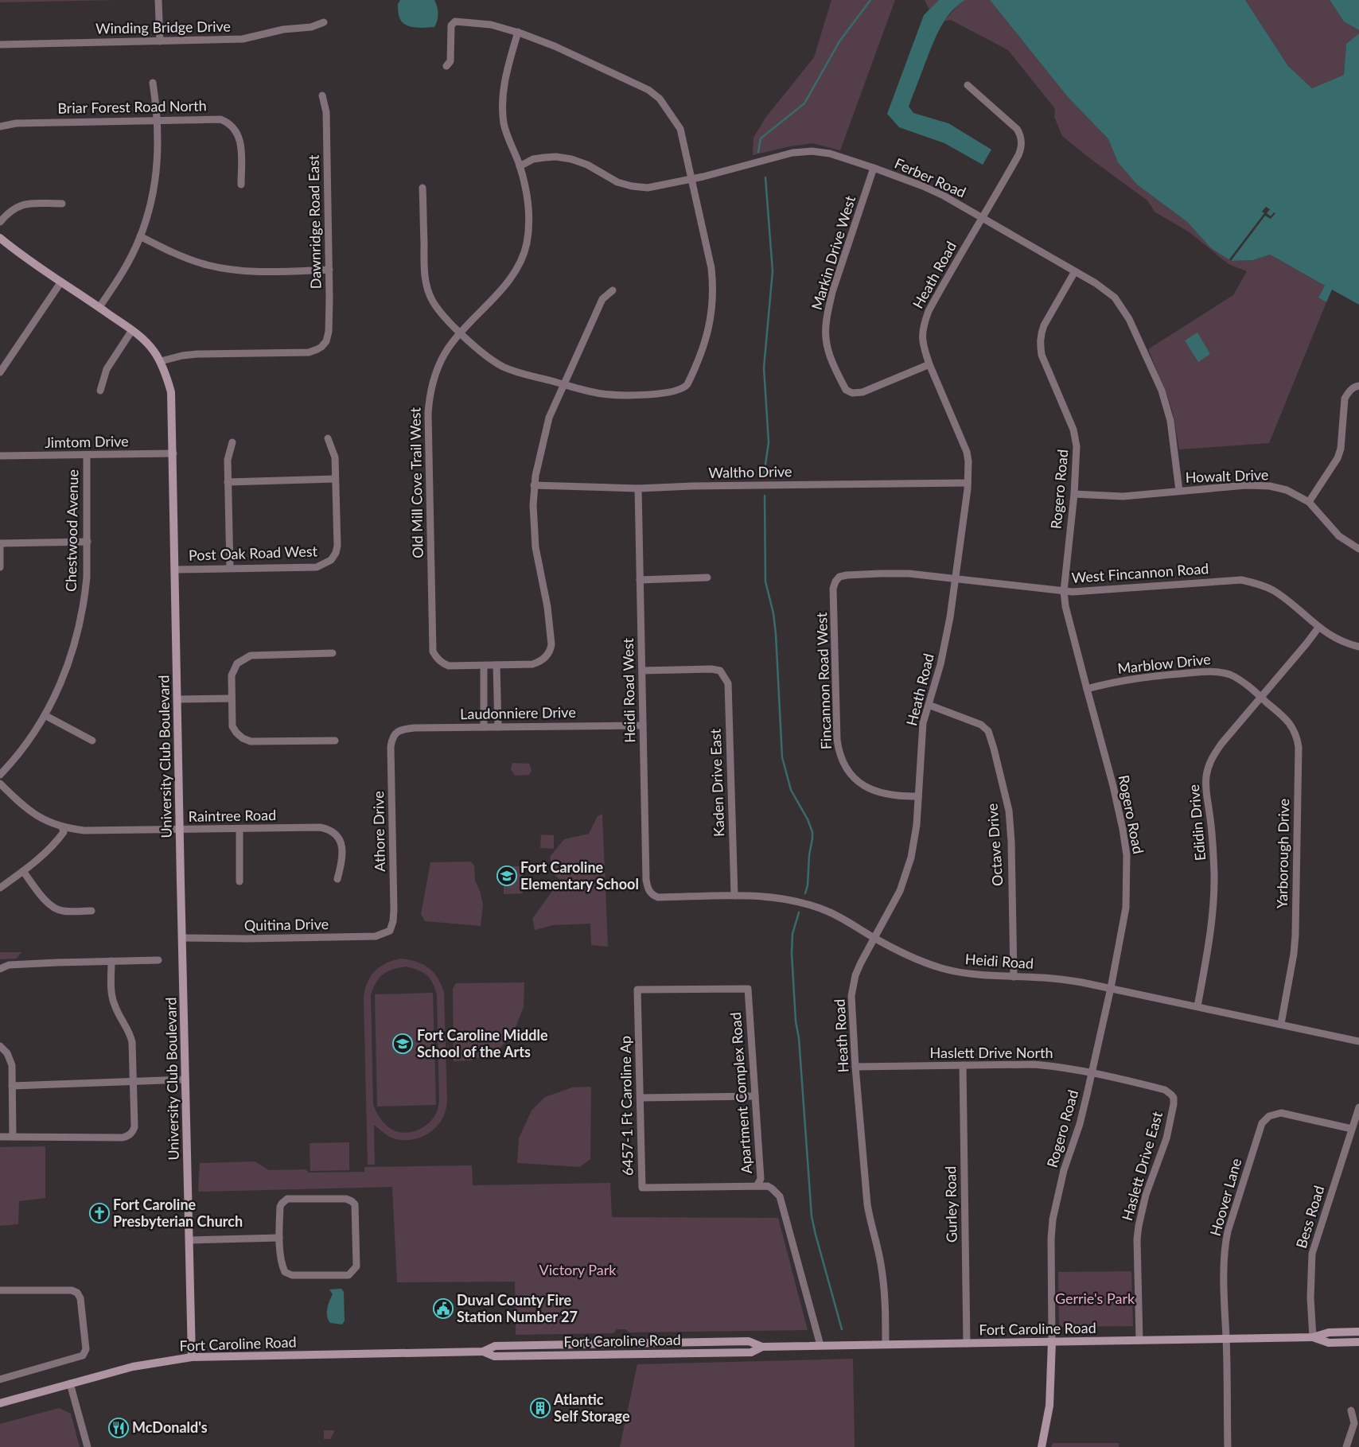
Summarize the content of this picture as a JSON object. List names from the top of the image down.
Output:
{
  "streets": {
    "street": [
      "Winding Bridge Drive",
      "Briar Forest Road North",
      "Ferber Road",
      "Dawnridge Road East",
      "Markin Drive West",
      "Heath Road",
      "Jimtom Drive",
      "Waltho Drive",
      "Howalt Drive",
      "Old Mill Cove Trail West",
      "Rogero Road",
      "Chestwood Avenue",
      "Post Oak Road West",
      "West Fincannon Road",
      "Marblow Drive",
      "Fincannon Road West",
      "Heidi Road West",
      "Laudonniere Drive",
      "University Club Boulevard",
      "Kaden Drive East",
      "Raintree Road",
      "Edidin Drive",
      "Athore Drive",
      "Octave Drive",
      "Yarborough Drive",
      "Quitina Drive",
      "Heidi Road",
      "Haslett Drive North",
      "Apartment Complex Road",
      "6457-1 Ft Caroline Ap",
      "Haslett Drive East",
      "Hoover Lane",
      "Gurley Road",
      "Bess Road",
      "Fort Caroline Road"
    ]
  },
  "crossings": [
    ["Ferber Road", "Markin Drive West"],
    ["Ferber Road", "Heath Road"],
    ["Ferber Road", "Howalt Drive"],
    ["Ferber Road", "Old Mill Cove Trail West"],
    ["Ferber Road", "Rogero Road"],
    ["Dawnridge Road East", "University Club Boulevard"],
    ["Markin Drive West", "Heath Road"],
    ["Heath Road", "Waltho Drive"],
    ["Heath Road", "West Fincannon Road"],
    ["Heath Road", "Fincannon Road West"],
    ["Heath Road", "Octave Drive"],
    ["Heath Road", "Heidi Road"],
    ["Heath Road", "Haslett Drive North"],
    ["Heath Road", "Fort Caroline Road"],
    ["Jimtom Drive", "Chestwood Avenue"],
    ["Jimtom Drive", "University Club Boulevard"],
    ["Waltho Drive", "Heidi Road West"],
    ["Howalt Drive", "Rogero Road"],
    ["Rogero Road", "West Fincannon Road"],
    ["Rogero Road", "Marblow Drive"],
    ["Rogero Road", "Heidi Road"],
    ["Rogero Road", "Haslett Drive North"],
    ["Rogero Road", "Fort Caroline Road"],
    ["Post Oak Road West", "University Club Boulevard"],
    ["West Fincannon Road", "Fincannon Road West"],
    ["West Fincannon Road", "Edidin Drive"],
    ["Marblow Drive", "Edidin Drive"],
    ["Marblow Drive", "Yarborough Drive"],
    ["Heidi Road West", "Laudonniere Drive"],
    ["Heidi Road West", "Kaden Drive East"],
    ["Heidi Road West", "Heidi Road"],
    ["Laudonniere Drive", "Athore Drive"],
    ["University Club Boulevard", "Raintree Road"],
    ["University Club Boulevard", "Quitina Drive"],
    ["University Club Boulevard", "Fort Caroline Road"],
    ["Kaden Drive East", "Heidi Road"],
    ["Edidin Drive", "Yarborough Drive"],
    ["Edidin Drive", "Heidi Road"],
    ["Athore Drive", "Quitina Drive"],
    ["Octave Drive", "Heidi Road"],
    ["Yarborough Drive", "Heidi Road"],
    ["Haslett Drive North", "Haslett Drive East"],
    ["Haslett Drive North", "Gurley Road"],
    ["Apartment Complex Road", "6457-1 Ft Caroline Ap"],
    ["Apartment Complex Road", "Fort Caroline Road"],
    ["Haslett Drive East", "Fort Caroline Road"],
    ["Hoover Lane", "Bess Road"],
    ["Hoover Lane", "Fort Caroline Road"],
    ["Gurley Road", "Fort Caroline Road"],
    ["Bess Road", "Fort Caroline Road"]
  ],
  "parks": ["Victory Park", "Gerrie's Park"],
  "places": {
    "school or university": ["Fort Caroline Elementary School", "Fort Caroline Middle School of the Arts"],
    "church": ["Fort Caroline Presbyterian Church"],
    "public building": ["Duval County Fire Station Number 27"],
    "building": ["Atlantic Self Storage"],
    "restaurant": ["McDonald's"]
  }
}
